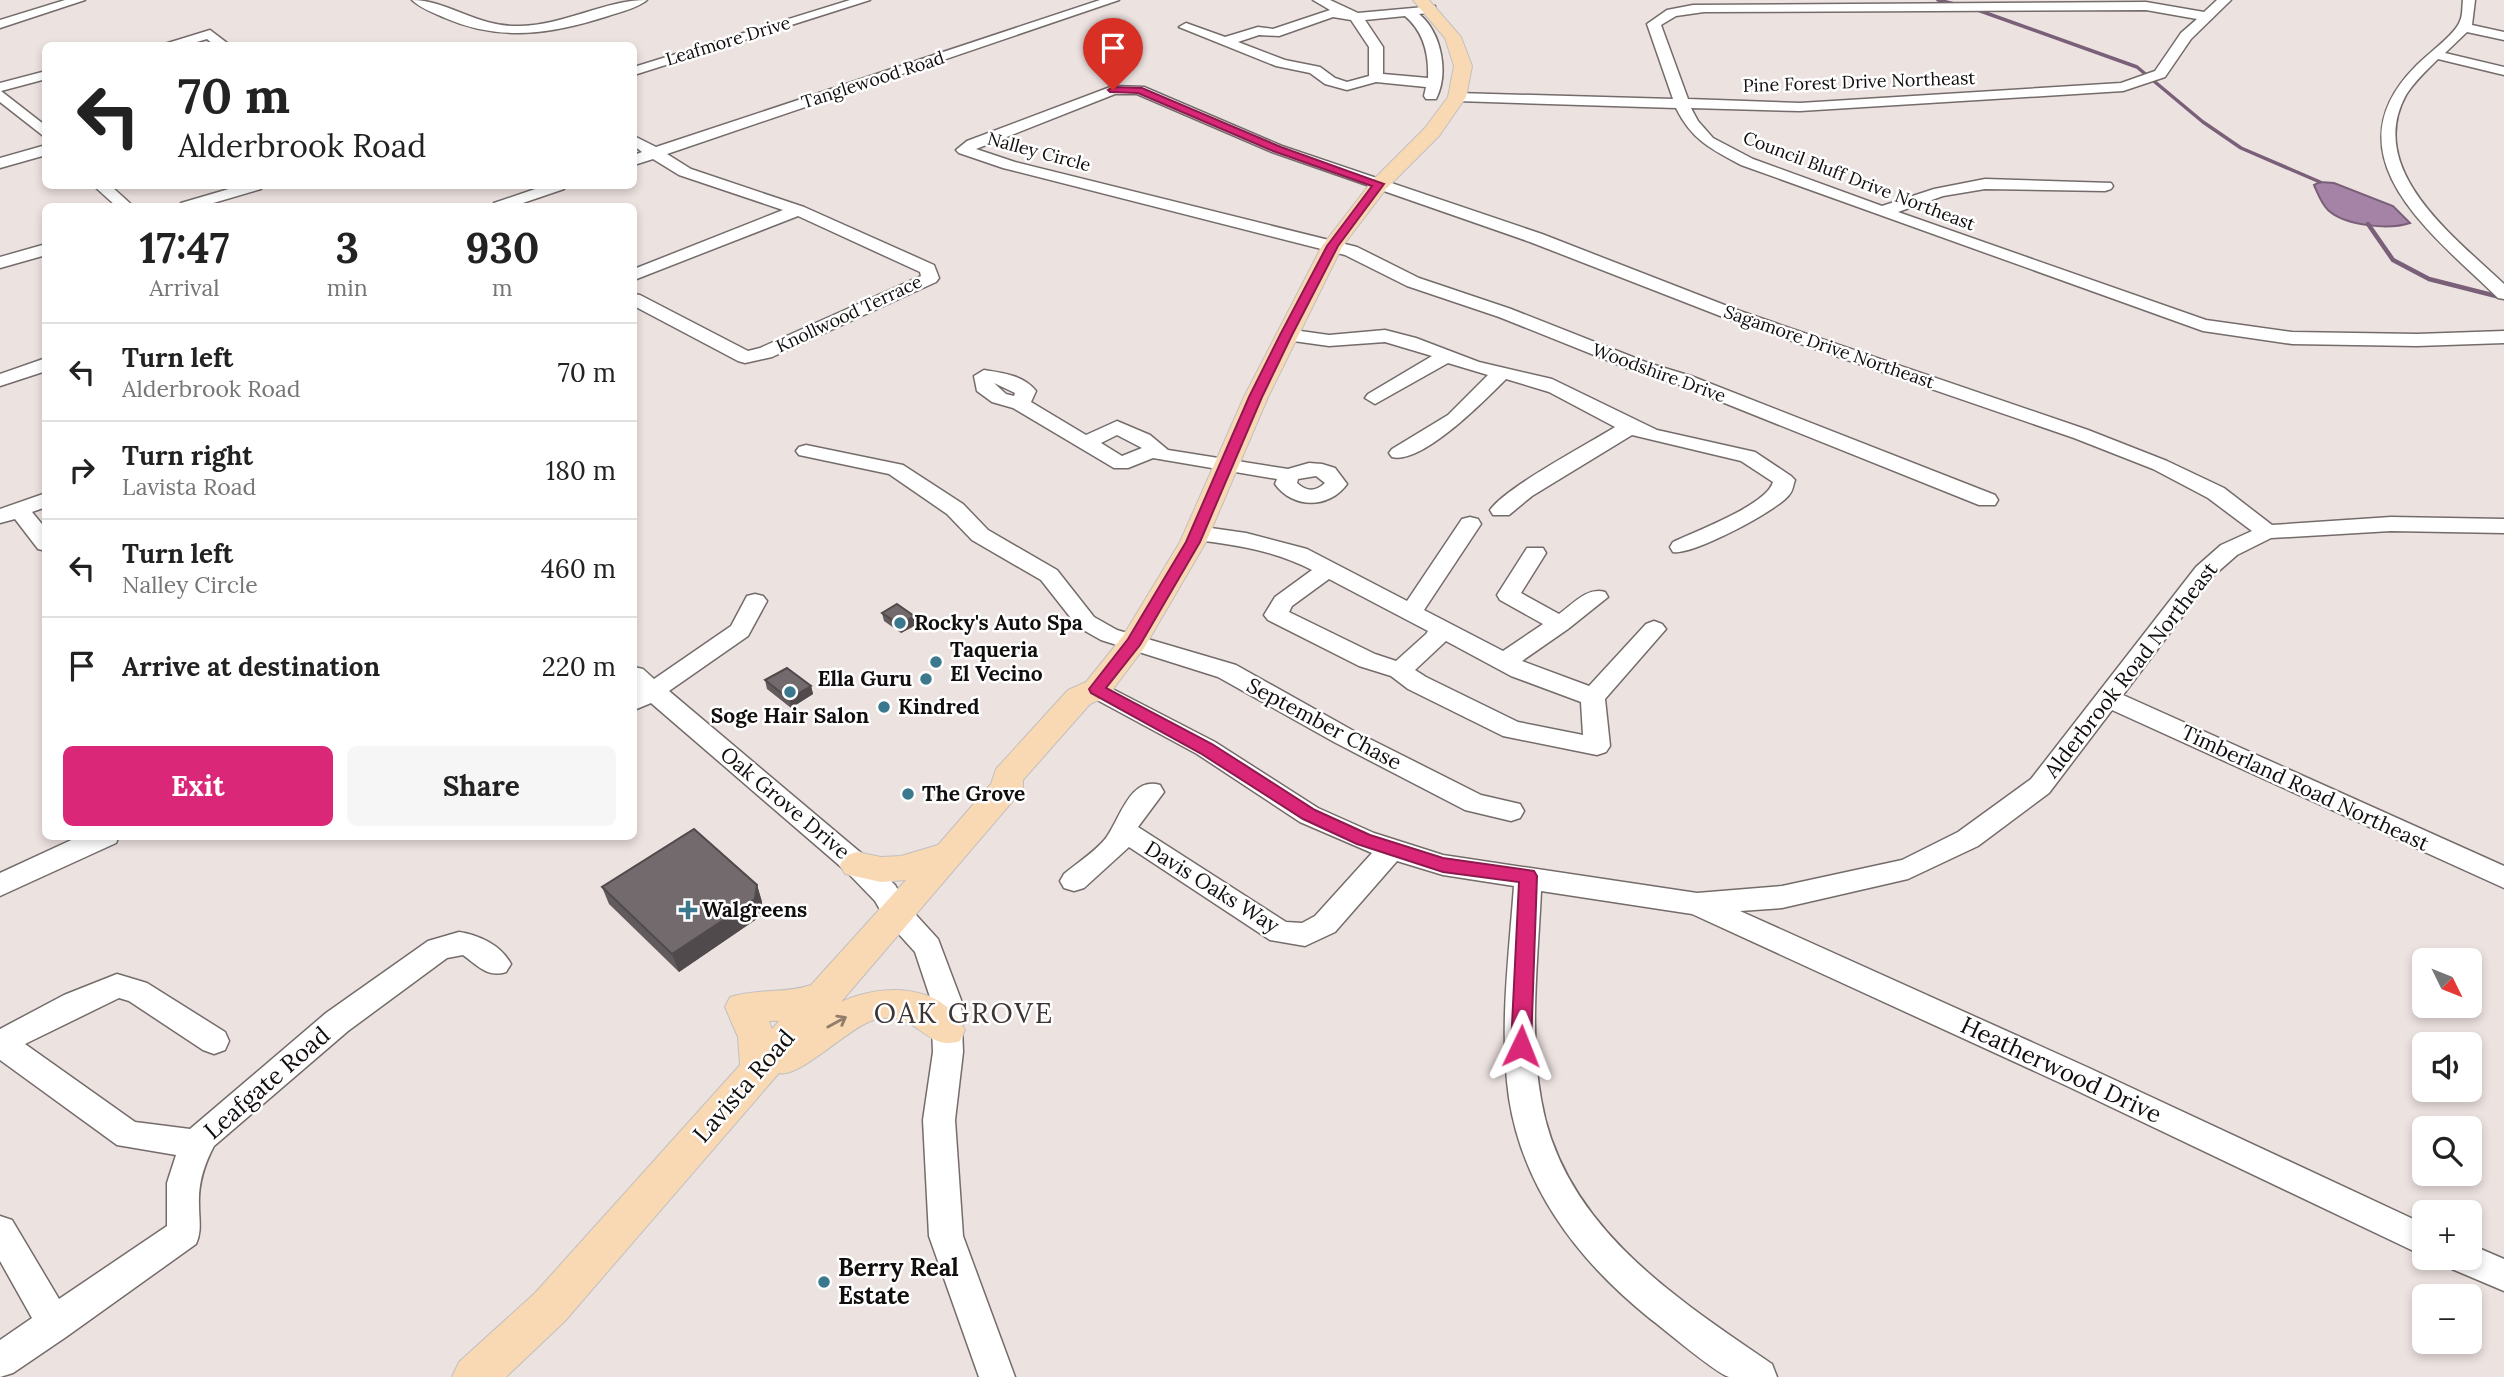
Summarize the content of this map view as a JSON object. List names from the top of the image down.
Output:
{
  "streets": {
    "main road": ["Lavista Road"],
    "street": [
      "Leafmore Drive",
      "Tanglewood Road",
      "Pine Forest Drive Northeast",
      "Nalley Circle",
      "Council Bluff Drive Northeast",
      "Knollwood Terrace",
      "Sagamore Drive Northeast",
      "Woodshire Drive",
      "Alderbrook Road Northeast",
      "September Chase",
      "Timberland Road Northeast",
      "Oak Grove Drive",
      "Davis Oaks Way",
      "Heatherwood Drive",
      "Leafgate Road"
    ]
  },
  "crossings": [
    ["Tanglewood Road", "Knollwood Terrace"],
    ["Pine Forest Drive Northeast", "Council Bluff Drive Northeast"],
    ["Pine Forest Drive Northeast", "Lavista Road"],
    ["Nalley Circle", "Sagamore Drive Northeast"],
    ["Nalley Circle", "Woodshire Drive"],
    ["Nalley Circle", "Lavista Road"],
    ["Sagamore Drive Northeast", "Alderbrook Road Northeast"],
    ["Sagamore Drive Northeast", "Lavista Road"],
    ["Woodshire Drive", "Lavista Road"],
    ["Alderbrook Road Northeast", "Timberland Road Northeast"],
    ["Alderbrook Road Northeast", "Heatherwood Drive"],
    ["September Chase", "Lavista Road"],
    ["Oak Grove Drive", "Lavista Road"]
  ],
  "districts": ["OAK GROVE"],
  "places": {
    "other": [
      "Rocky's Auto Spa",
      "Taqueria El Vecino",
      "Ella Guru",
      "Soge Hair Salon",
      "Kindred",
      "The Grove",
      "Berry Real Estate"
    ],
    "health": ["Walgreens"]
  },
  "north": "bottom right",
  "page": {
    "turn": ["70 m", "Alderbrook Road"],
    "eta": [
      "17:47",
      "Arrival",
      "3",
      "min",
      "930",
      "m"
    ],
    "list": [
      {
        "name": "Turn left",
        "note": "Alderbrook Road",
        "value": "70 m"
      },
      {
        "name": "Turn right",
        "note": "Lavista Road",
        "value": "180 m"
      },
      {
        "name": "Turn left",
        "note": "Nalley Circle",
        "value": "460 m"
      },
      {
        "name": "Arrive at destination",
        "value": "220 m"
      }
    ],
    "buttons": ["Exit", "Share"],
    "map_buttons": ["+", "−"]
  }
}
